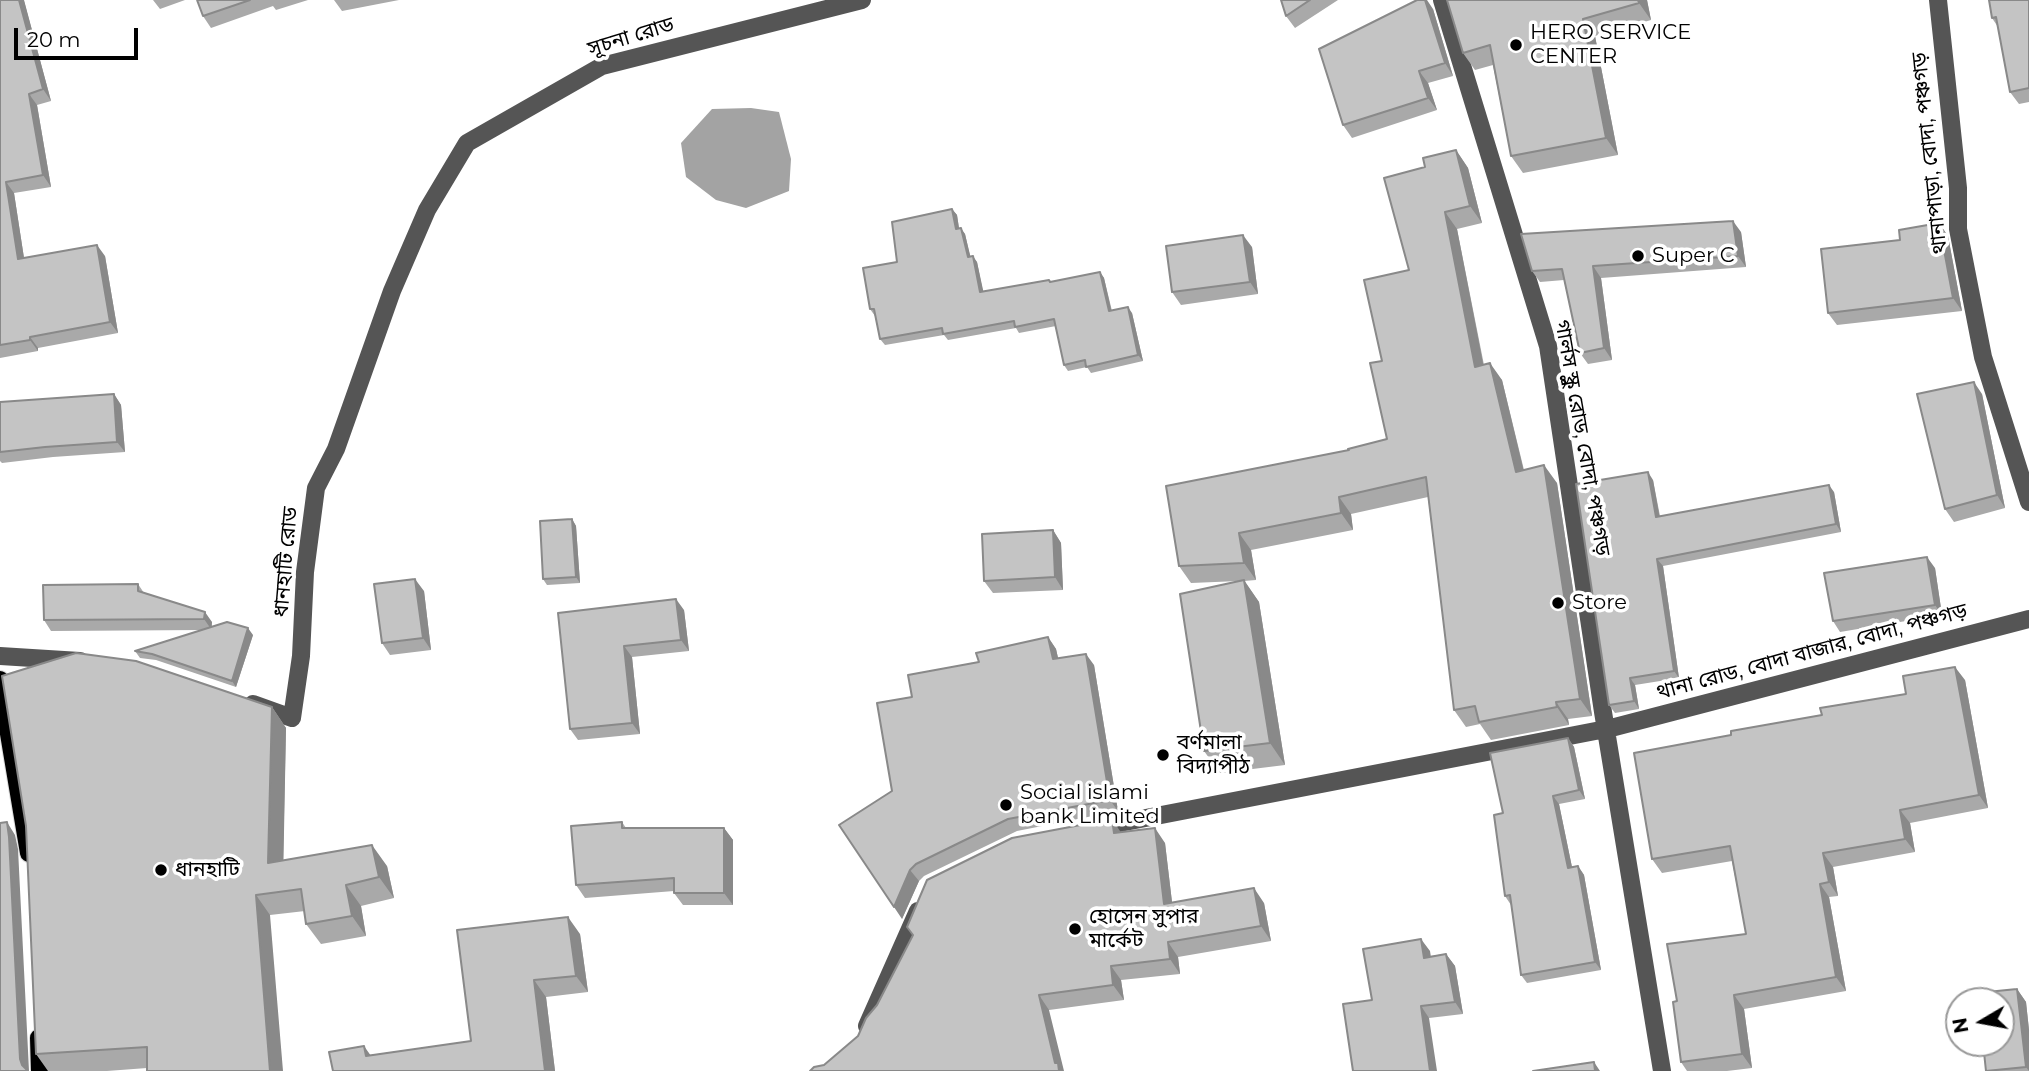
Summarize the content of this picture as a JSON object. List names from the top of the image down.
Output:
{
  "streets": {
    "street": [
      "সূচনা রোড",
      "থানাপাড়া, বোদা, পঞ্চগড়",
      "গার্লস স্কুল রোড, বোদা, পঞ্চগড়",
      "ধানহাটি রোড",
      "থানা রোড, বোদা বাজার, বোদা, পঞ্চগড়"
    ]
  },
  "crossings": [
    ["সূচনা রোড", "ধানহাটি রোড"],
    ["গার্লস স্কুল রোড, বোদা, পঞ্চগড়", "থানা রোড, বোদা বাজার, বোদা, পঞ্চগড়"]
  ],
  "places": [
    "HERO SERVICE CENTER",
    "Super C",
    "Store",
    "বর্ণমালা বিদ্যাপীঠ",
    "Social islami bank Limited",
    "ধানহাটি",
    "হোসেন সুপার মার্কেট"
  ],
  "scale_bar": "20 m",
  "north": "left"
}
